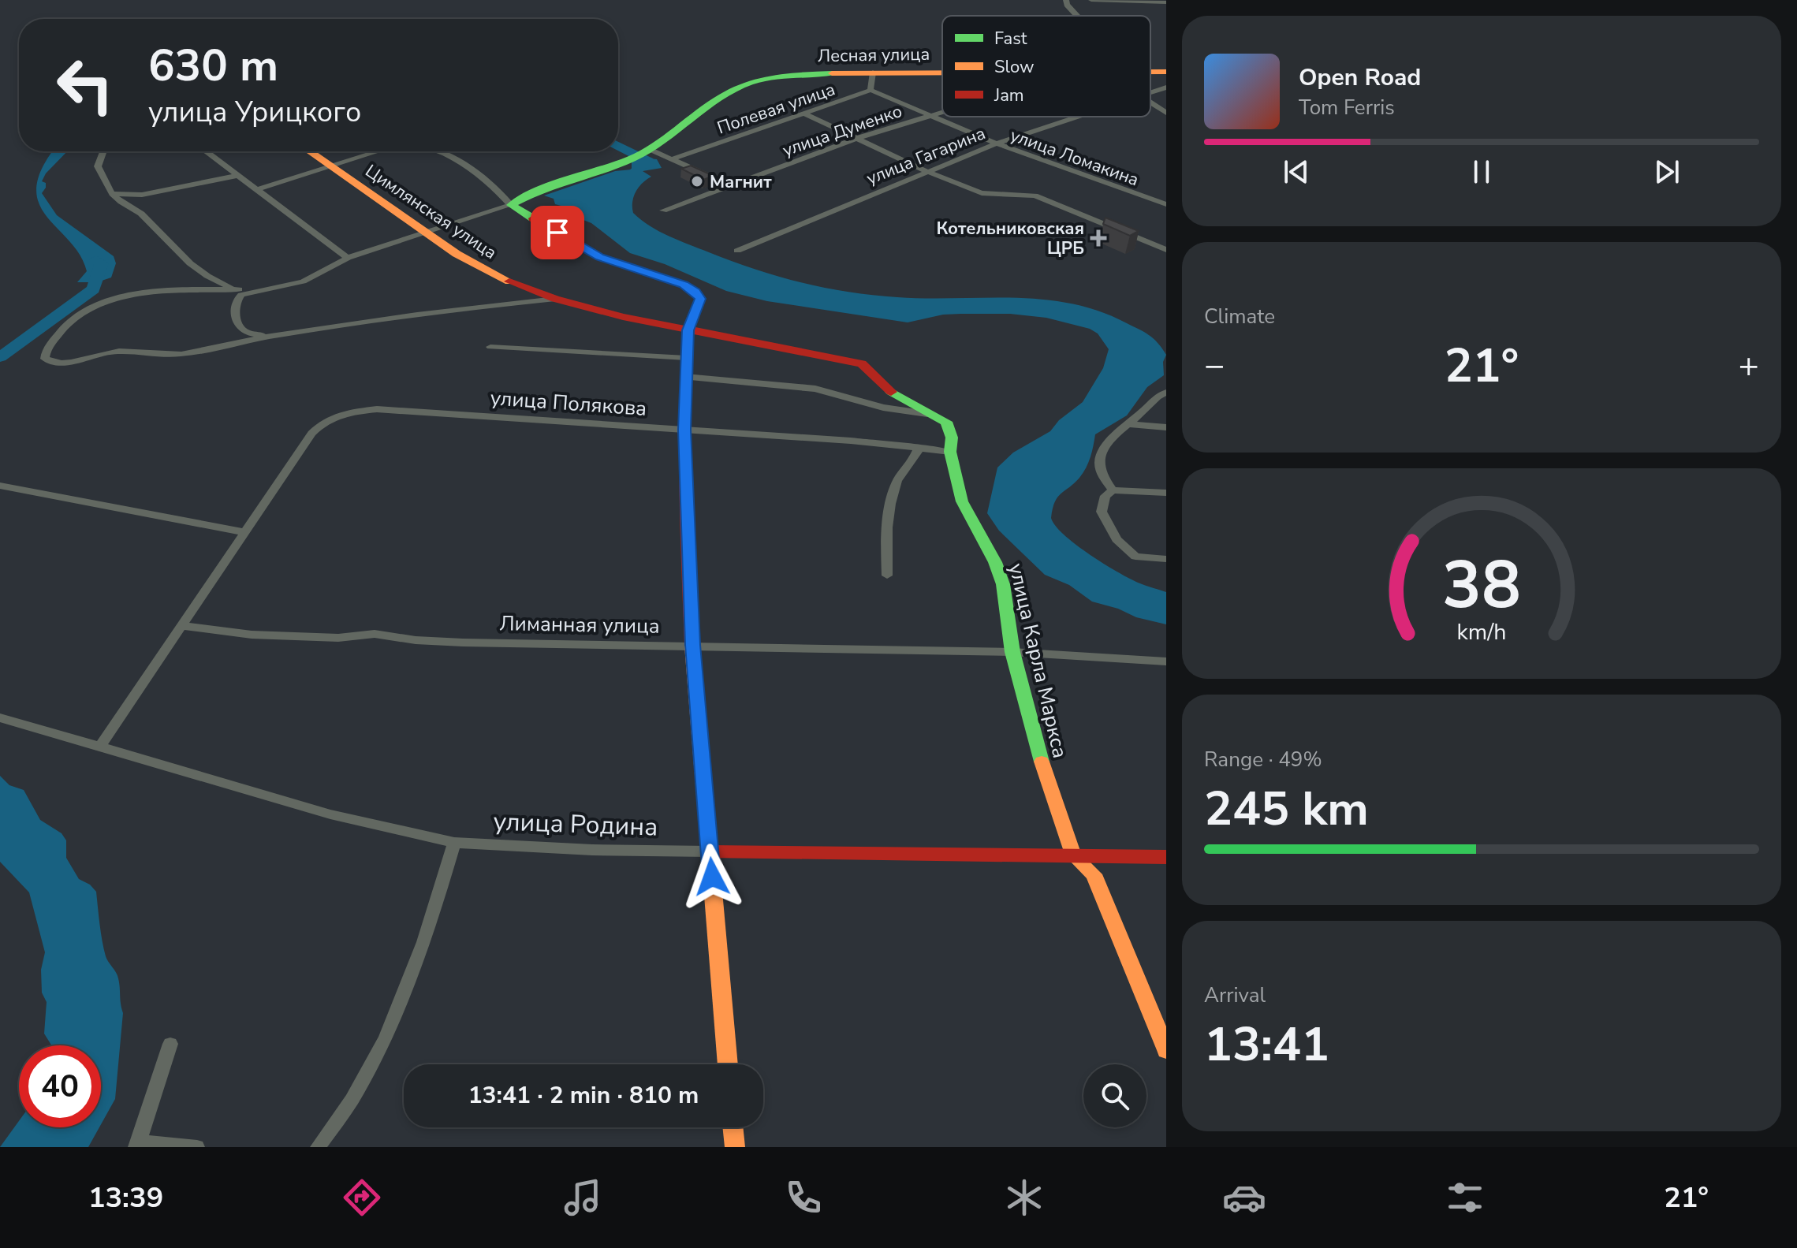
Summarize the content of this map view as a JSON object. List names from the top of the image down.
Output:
{
  "streets": {
    "street": [
      "Лесная улица",
      "Полевая улица",
      "улица Думенко",
      "улица Гагарина",
      "улица Ломакина",
      "Цимлянская улица",
      "улица Полякова",
      "Лиманная улица",
      "улица Карла Маркса",
      "улица Родина"
    ]
  },
  "crossings": [
    ["Полевая улица", "улица Ломакина"],
    ["улица Думенко", "улица Ломакина"],
    ["улица Гагарина", "улица Ломакина"],
    ["Цимлянская улица", "улица Полякова"],
    ["Цимлянская улица", "улица Карла Маркса"],
    ["улица Полякова", "Лиманная улица"],
    ["улица Полякова", "улица Карла Маркса"],
    ["улица Полякова", "улица Родина"],
    ["Лиманная улица", "улица Карла Маркса"],
    ["улица Карла Маркса", "улица Родина"]
  ],
  "places": {
    "other": ["Магнит"],
    "health": ["Котельниковская ЦРБ"]
  },
  "legend": ["Fast", "Slow", "Jam"],
  "page": {
    "turn": ["630 m", "улица Урицкого"],
    "song": ["Open Road", "Tom Ferris"],
    "tile": [
      "Climate",
      ["Range · 49%", "245 km"],
      ["Arrival", "13:41"]
    ],
    "heat": ["−", "21°", "+"],
    "limit": "40",
    "trip": "13:41 · 2 min · 810 m",
    "tabs": ["13:39", "21°"],
    "gauge": ["38", "km/h"]
  }
}
